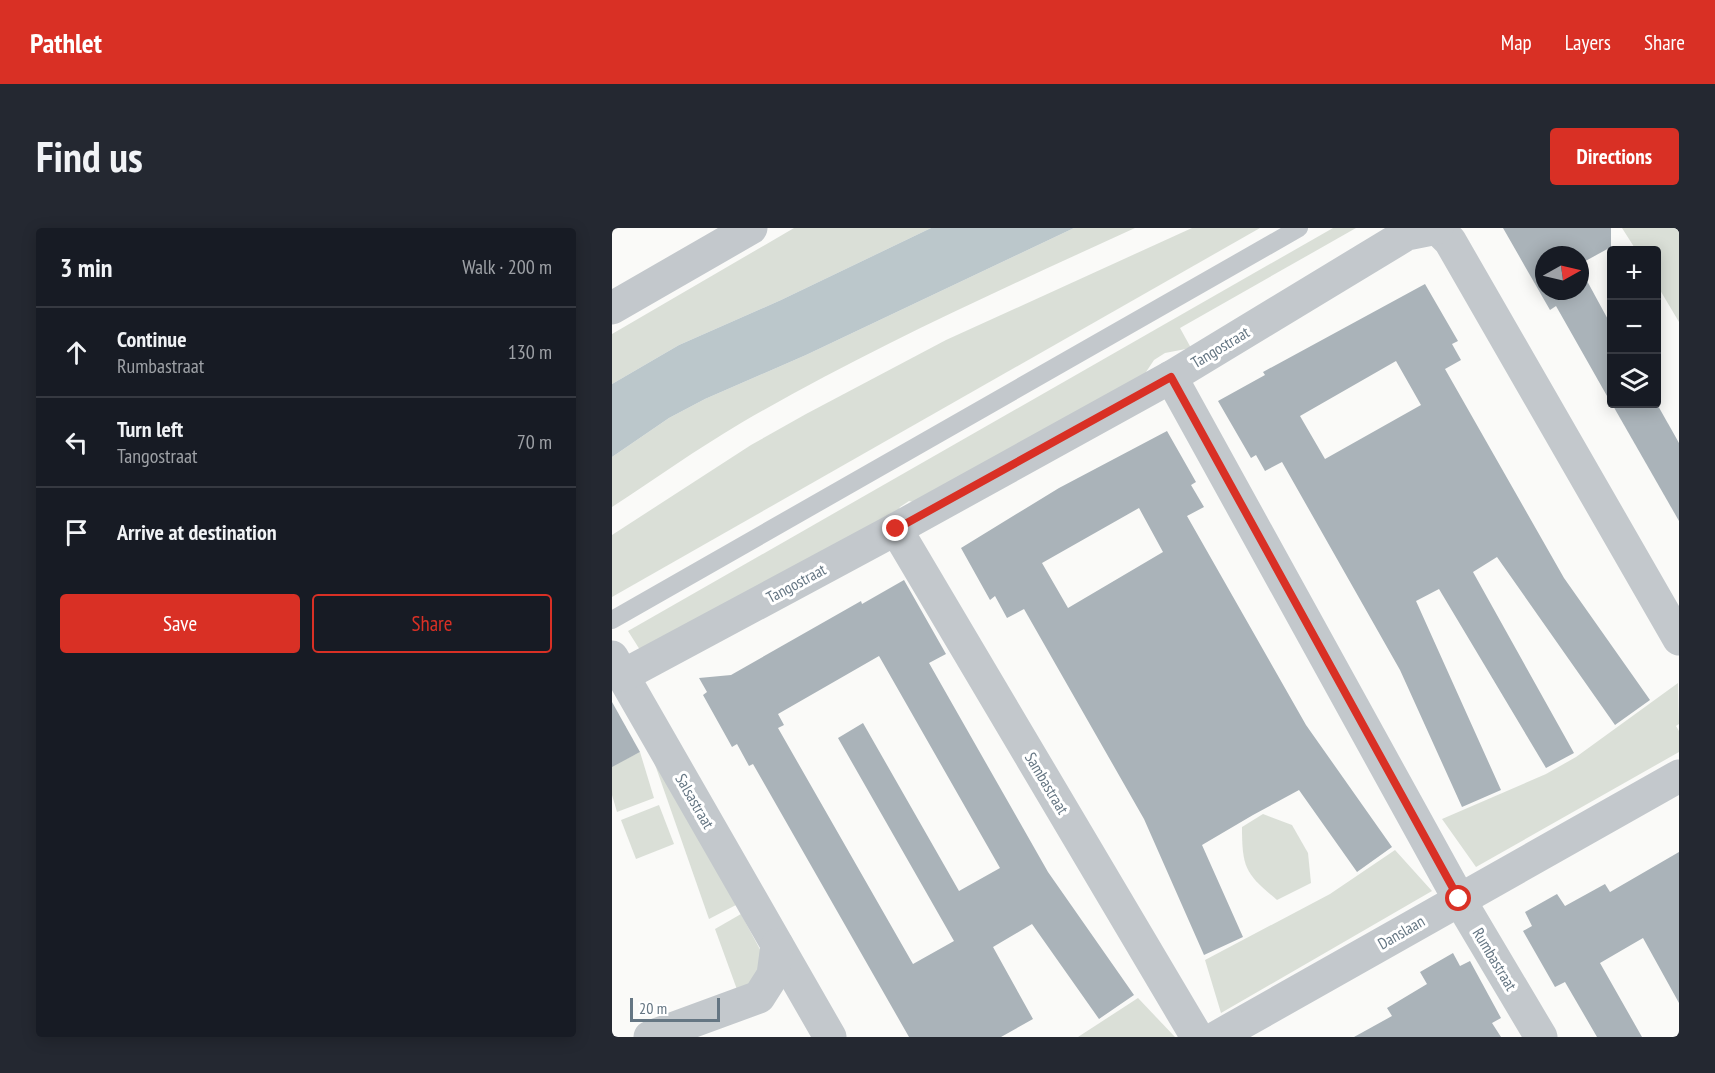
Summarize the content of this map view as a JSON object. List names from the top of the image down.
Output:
{
  "streets": {
    "street": [
      "Tangostraat",
      "Sambastraat",
      "Salsastraat",
      "Danslaan",
      "Rumbastraat"
    ]
  },
  "crossings": [
    ["Tangostraat", "Sambastraat"],
    ["Tangostraat", "Salsastraat"],
    ["Tangostraat", "Rumbastraat"],
    ["Danslaan", "Rumbastraat"]
  ],
  "scale_bar": "20 m",
  "north": "right",
  "page": {
    "header": "Pathlet",
    "nav": ["Map", "Layers", "Share"],
    "buttons": [
      "Directions",
      ["Save", "Share"]
    ],
    "title": "Find us",
    "heading": ["3 min", "Walk · 200 m"],
    "map_buttons": ["+", "−"],
    "list": [
      ["Continue", "Rumbastraat", "130 m"],
      ["Turn left", "Tangostraat", "70 m"],
      "Arrive at destination"
    ],
    "scale": "20 m"
  }
}
